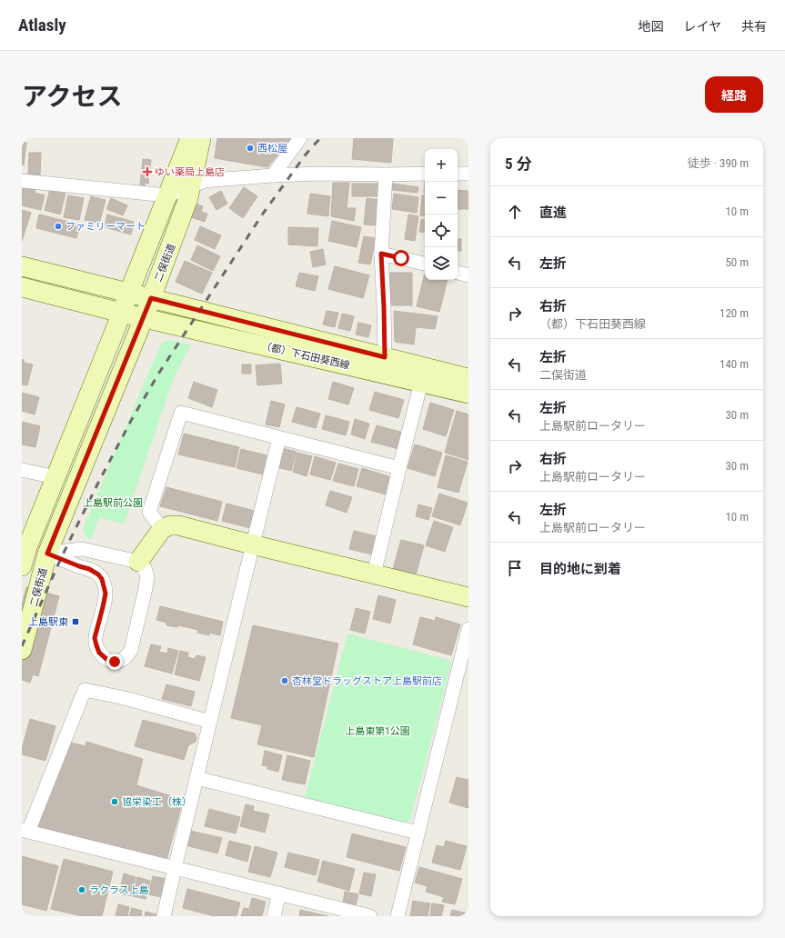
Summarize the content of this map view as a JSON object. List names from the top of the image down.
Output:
{
  "streets": {
    "street": ["二俣街道", "（都）下石田葵西線"]
  },
  "crossings": [
    ["二俣街道", "（都）下石田葵西線"]
  ],
  "parks": ["上島駅前公園", "上島東第1公園"],
  "places": {
    "other": [
      "西松屋",
      "ファミリーマート",
      "杏林堂ドラッグストア上島駅前店",
      "協栄染工（株）",
      "ラクラス上島"
    ],
    "health": ["ゆい薬局上島店"],
    "transit": ["上島駅東"]
  },
  "page": {
    "header": "Atlasly",
    "nav": ["地図", "レイヤ", "共有"],
    "title": "アクセス",
    "buttons": "経路",
    "heading": ["5 分", "徒歩 · 390 m"],
    "map_buttons": ["+", "−"],
    "list": [
      ["直進", "10 m"],
      ["左折", "50 m"],
      ["右折", "（都）下石田葵西線", "120 m"],
      ["左折", "二俣街道", "140 m"],
      ["左折", "上島駅前ロータリー", "30 m"],
      ["右折", "上島駅前ロータリー", "30 m"],
      ["左折", "上島駅前ロータリー", "10 m"],
      "目的地に到着"
    ]
  }
}
